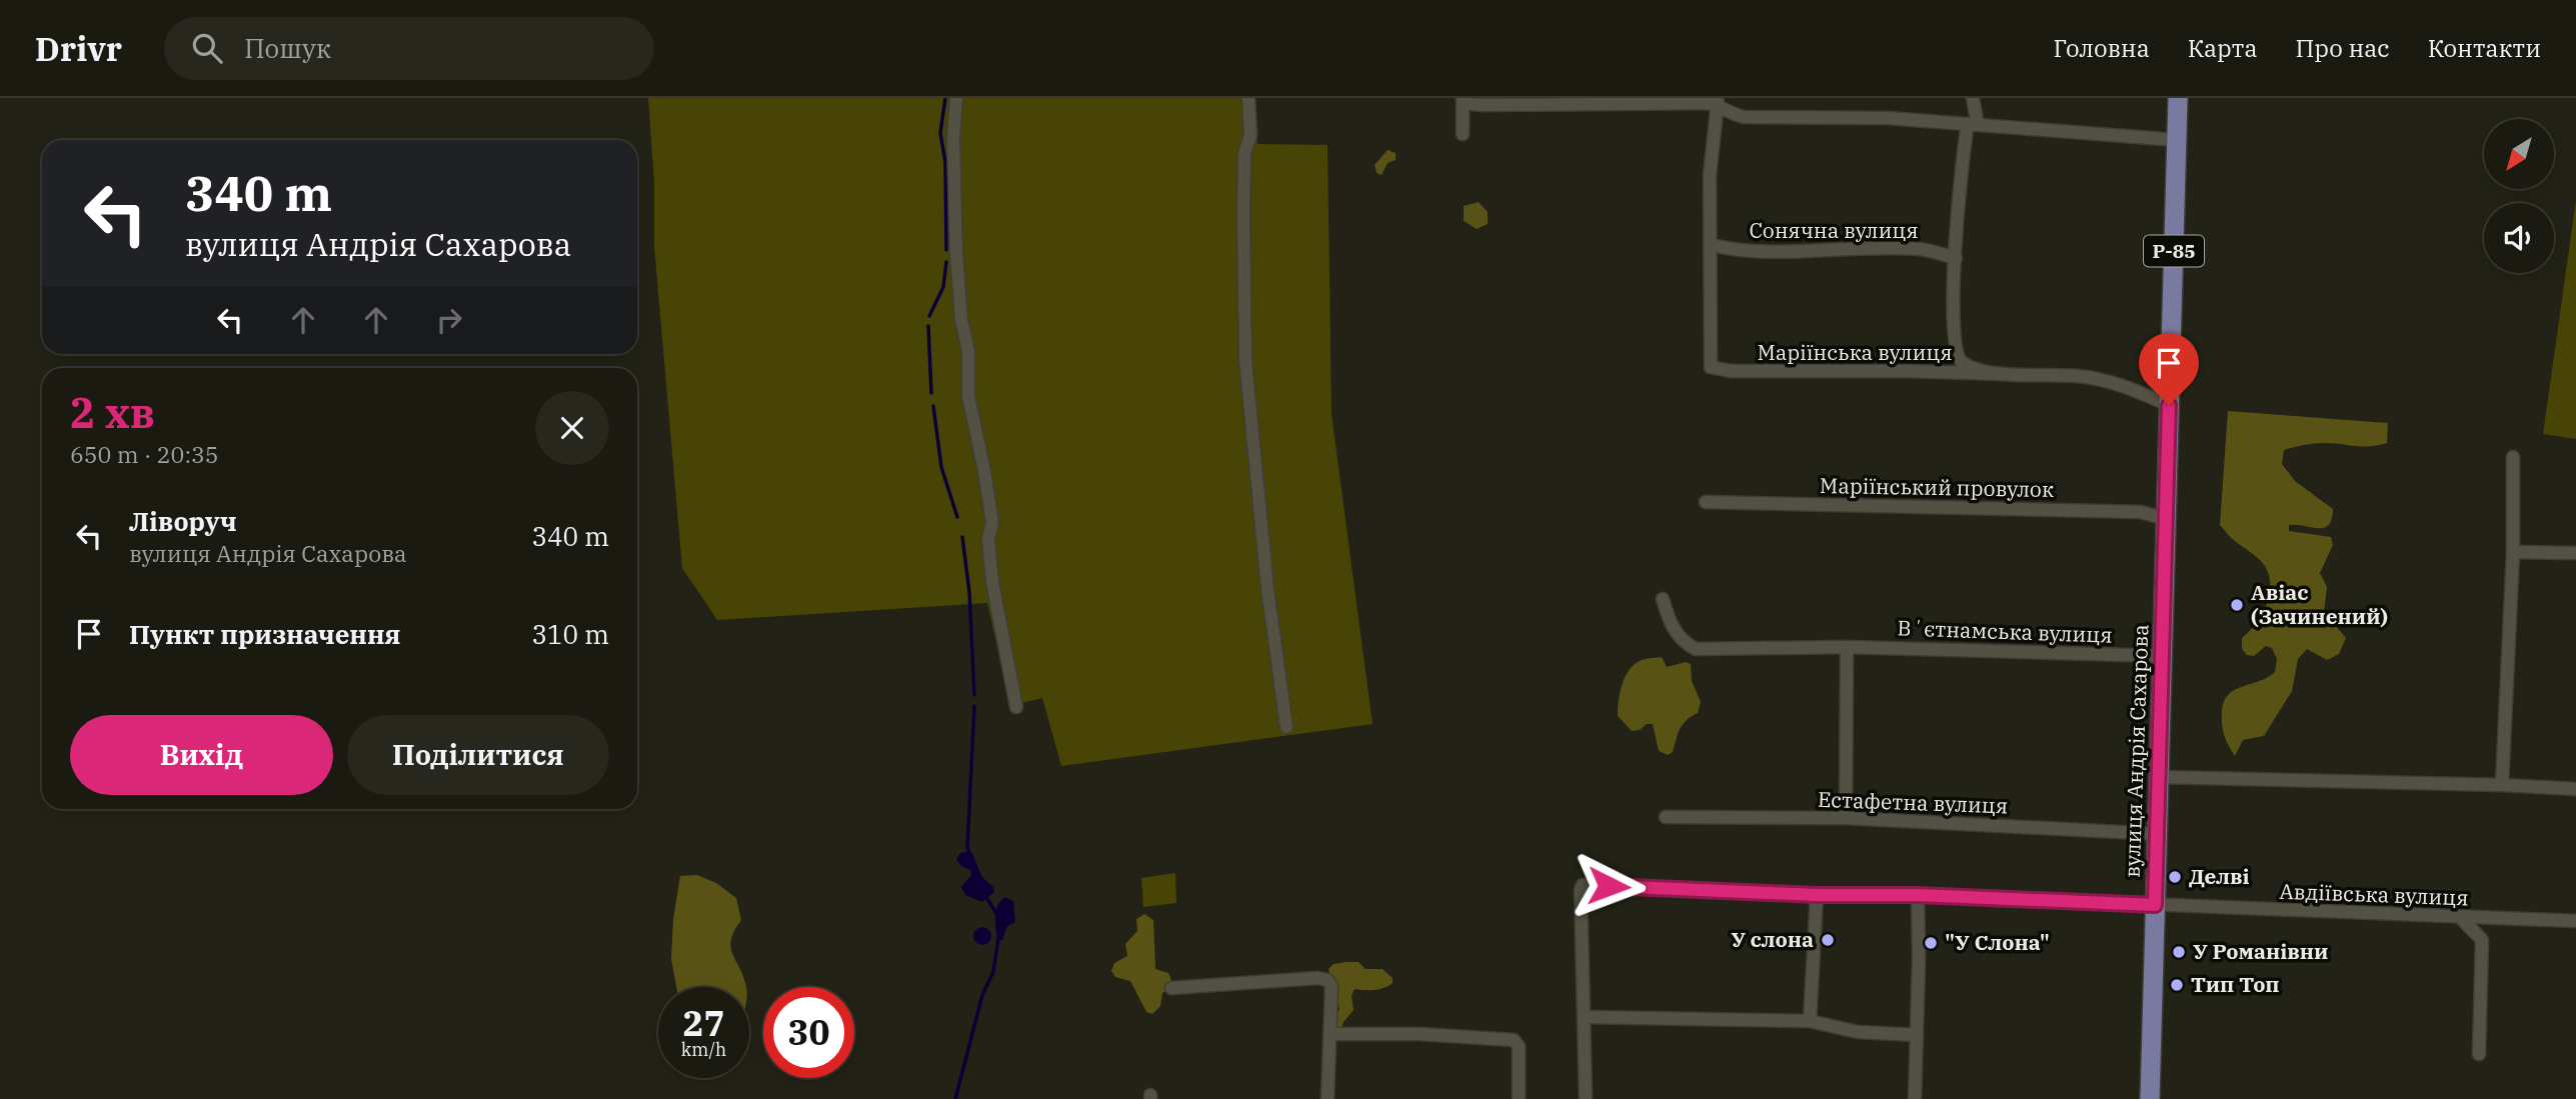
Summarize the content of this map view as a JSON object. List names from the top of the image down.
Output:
{
  "streets": {
    "main road": ["Р-85", "вулиця Андрія Сахарова"],
    "street": [
      "Сонячна вулиця",
      "Маріїнська вулиця",
      "Маріїнський провулок",
      "Вʼєтнамська вулиця",
      "Естафетна вулиця",
      "Авдіївська вулиця"
    ]
  },
  "crossings": [
    ["Сонячна вулиця", "Маріїнська вулиця"],
    ["Р-85", "вулиця Андрія Сахарова"],
    ["Маріїнський провулок", "вулиця Андрія Сахарова"],
    ["Вʼєтнамська вулиця", "вулиця Андрія Сахарова"],
    ["вулиця Андрія Сахарова", "Естафетна вулиця"],
    ["вулиця Андрія Сахарова", "Авдіївська вулиця"]
  ],
  "places": [
    "Авіас (Зачинений)",
    "Делві",
    "У слона",
    "\"У Слона\"",
    "У Романівни",
    "Тип Топ"
  ],
  "north": "bottom left",
  "page": {
    "header": "Drivr",
    "search": "Пошук",
    "nav": [
      "Головна",
      "Карта",
      "Про нас",
      "Контакти"
    ],
    "turn": ["340 m", "вулиця Андрія Сахарова"],
    "heading": ["2 хв", "650 m · 20:35"],
    "list": [
      {
        "name": "Ліворуч",
        "note": "вулиця Андрія Сахарова",
        "value": "340 m"
      },
      {
        "name": "Пункт призначення",
        "value": "310 m"
      }
    ],
    "buttons": ["Вихід", "Поділитися"],
    "speed": "27 km/h",
    "limit": "30"
  }
}
